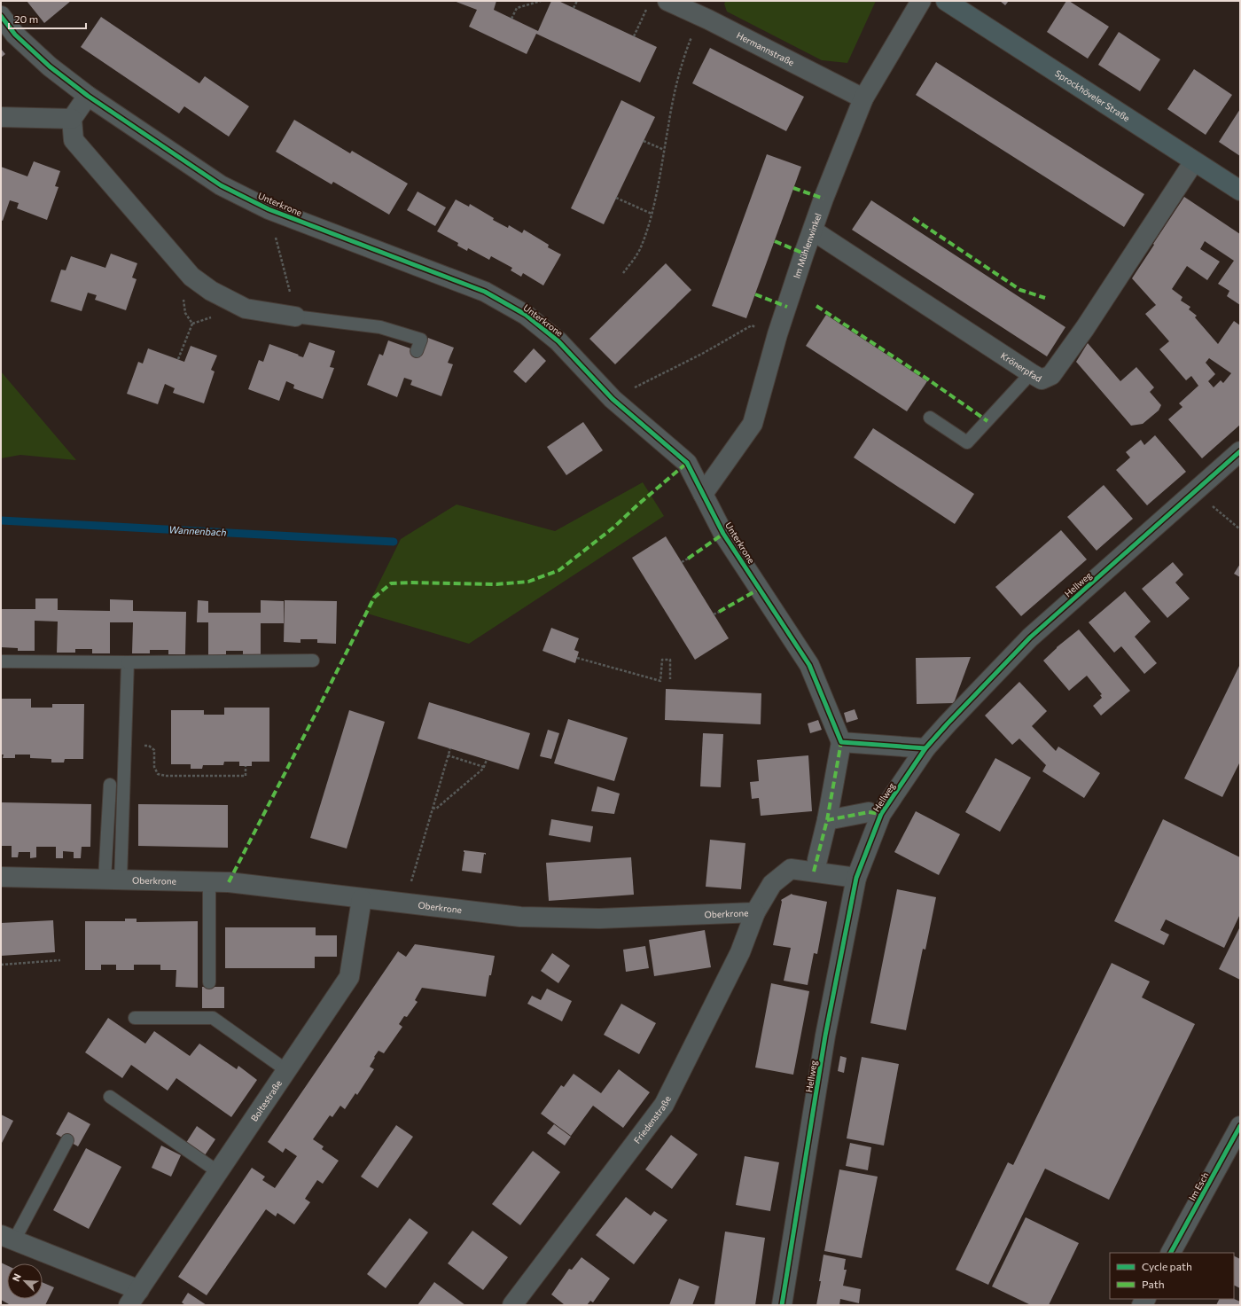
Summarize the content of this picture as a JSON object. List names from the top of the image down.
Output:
{
  "streets": {
    "main road": ["Sprockhöveler Straße"],
    "street": [
      "Hermannstraße",
      "Unterkrone",
      "Im Mühlenwinkel",
      "Krönerpfad",
      "Hellweg",
      "Oberkrone",
      "Boltestraße",
      "Friedenstraße",
      "Im Esch"
    ]
  },
  "crossings": [
    ["Hermannstraße", "Im Mühlenwinkel"],
    ["Sprockhöveler Straße", "Krönerpfad"],
    ["Unterkrone", "Im Mühlenwinkel"],
    ["Im Mühlenwinkel", "Krönerpfad"],
    ["Hellweg", "Oberkrone"],
    ["Oberkrone", "Boltestraße"],
    ["Oberkrone", "Friedenstraße"]
  ],
  "water": ["Wannenbach"],
  "legend": ["Cycle path", "Path"],
  "scale_bar": "20 m",
  "north": "top left"
}
